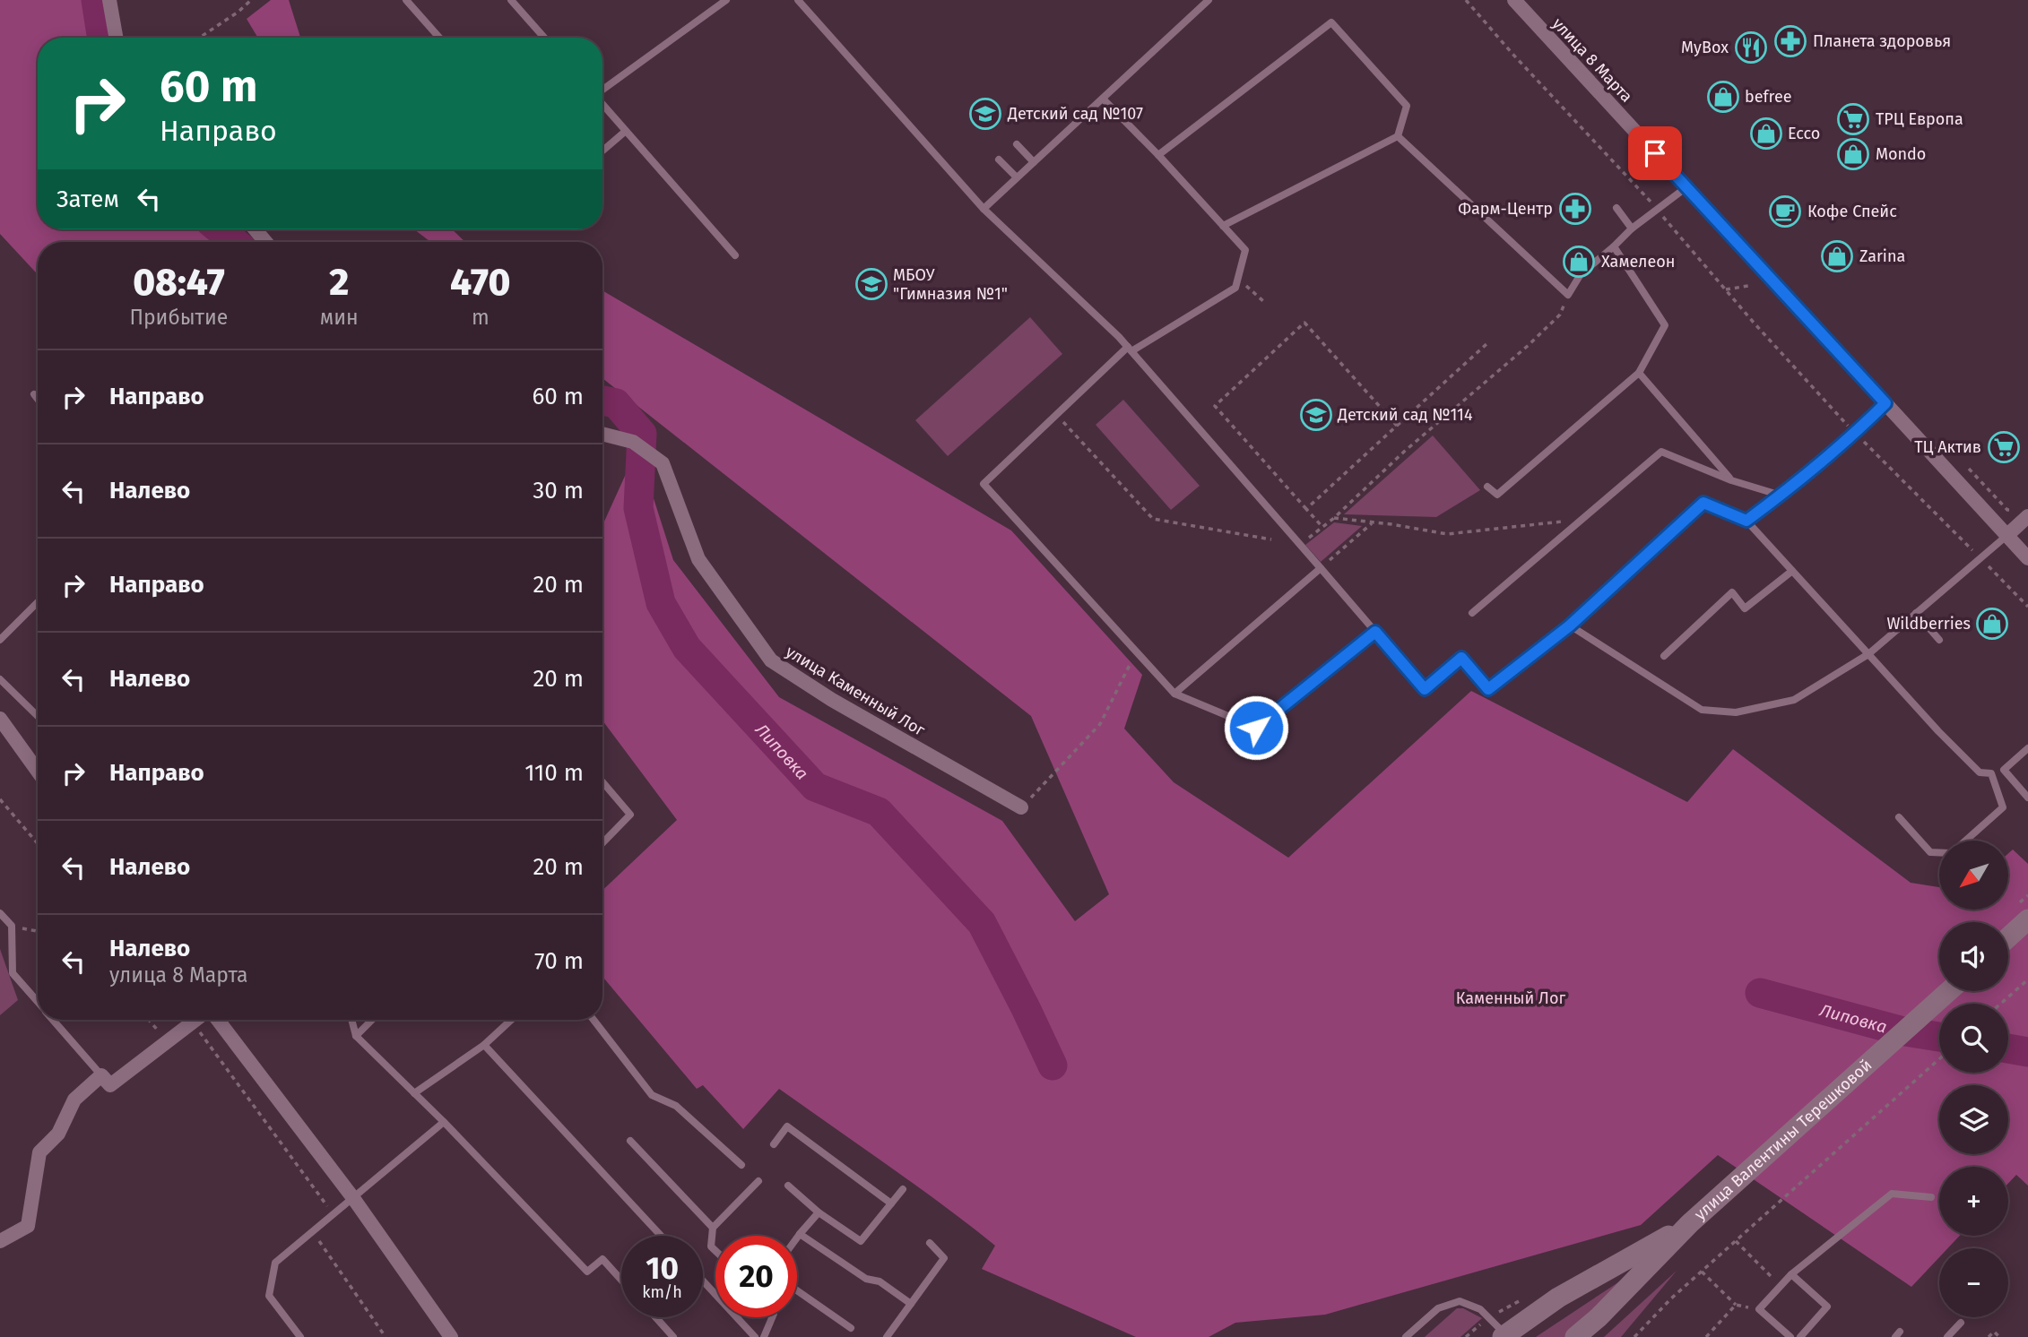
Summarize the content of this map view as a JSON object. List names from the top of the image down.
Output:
{
  "streets": {
    "main road": ["улица Валентины Терешковой"],
    "street": ["улица 8 Марта", "улица Каменный Лог"]
  },
  "water": ["Липовка"],
  "parks": ["Каменный Лог"],
  "places": {
    "pharmacy": ["Планета здоровья", "Фарм-Центр"],
    "restaurant": ["MyBox"],
    "shop": [
      "befree",
      "Ecco",
      "Mondo",
      "Zarina",
      "Хамелеон",
      "Wildberries"
    ],
    "school or university": ["Детский сад №107", "МБОУ \"Гимназия №1\"", "Детский сад №114"],
    "supermarket": ["ТРЦ Европа", "ТЦ Актив"],
    "cafe": ["Кофе Спейс"]
  },
  "north": "bottom left",
  "page": {
    "turn": ["60 m", "Направо"],
    "then": "Затем",
    "eta": [
      "08:47",
      "Прибытие",
      "2",
      "мин",
      "470",
      "m"
    ],
    "list": [
      {
        "name": "Направо",
        "value": "60 m"
      },
      {
        "name": "Налево",
        "value": "30 m"
      },
      {
        "name": "Направо",
        "value": "20 m"
      },
      {
        "name": "Налево",
        "value": "20 m"
      },
      {
        "name": "Направо",
        "value": "110 m"
      },
      {
        "name": "Налево",
        "value": "20 m"
      },
      {
        "name": "Налево",
        "note": "улица 8 Марта",
        "value": "70 m"
      }
    ],
    "map_buttons": ["+", "−"],
    "speed": "10 km/h",
    "limit": "20"
  }
}
